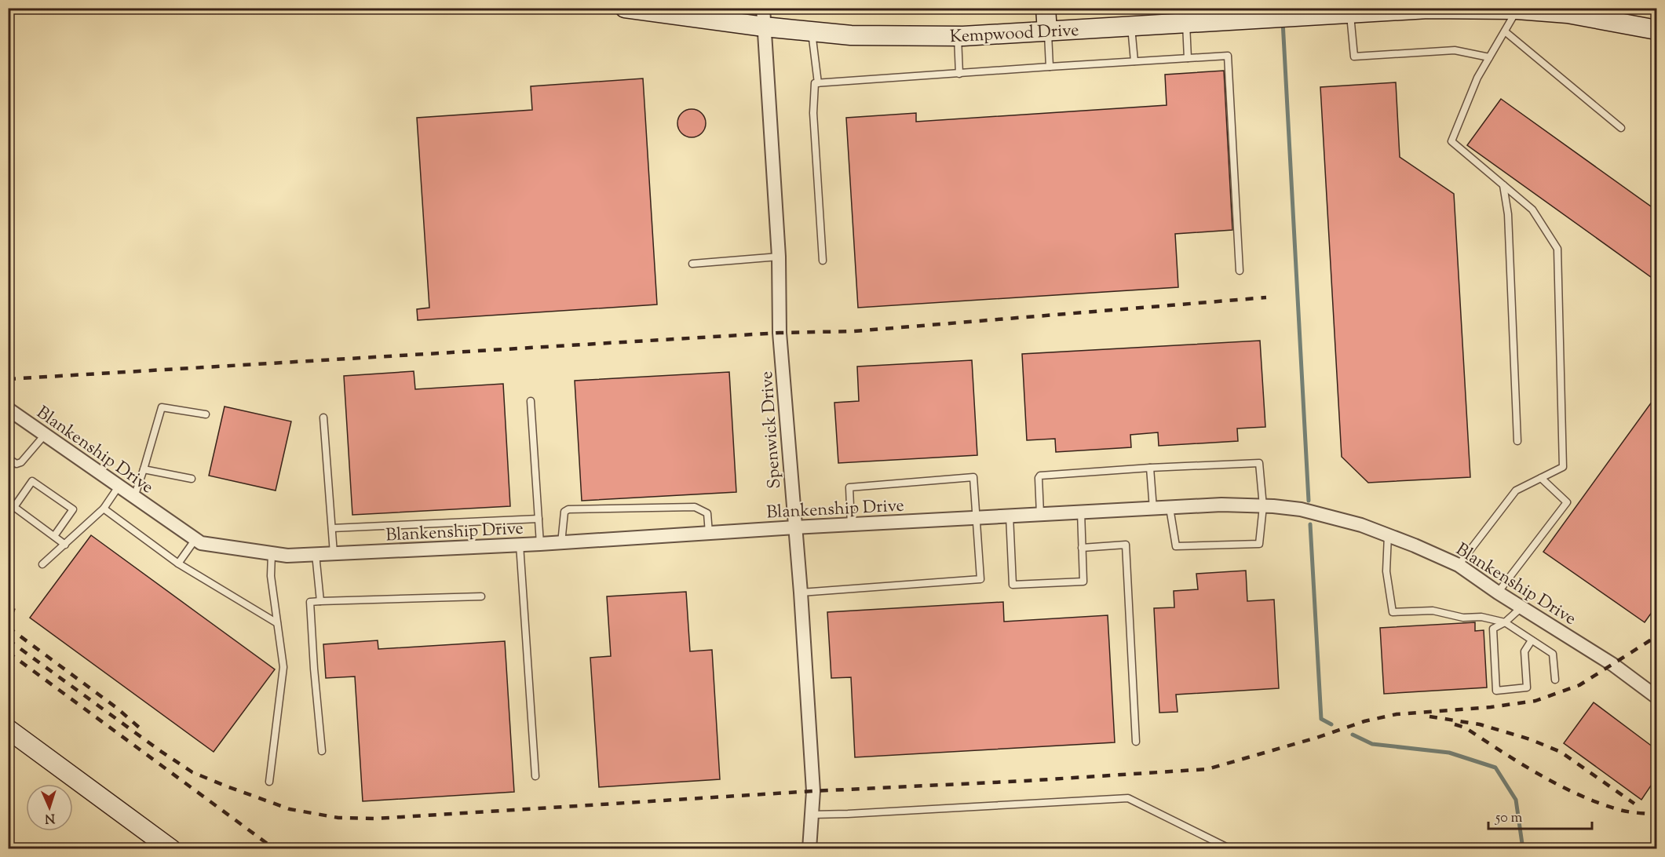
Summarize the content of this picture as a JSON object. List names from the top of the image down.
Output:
{
  "streets": {
    "main road": ["Kempwood Drive"],
    "street": ["Spenwick Drive", "Blankenship Drive"]
  },
  "crossings": [
    ["Kempwood Drive", "Spenwick Drive"],
    ["Spenwick Drive", "Blankenship Drive"]
  ],
  "scale_bar": "50 m",
  "north": "bottom"
}
